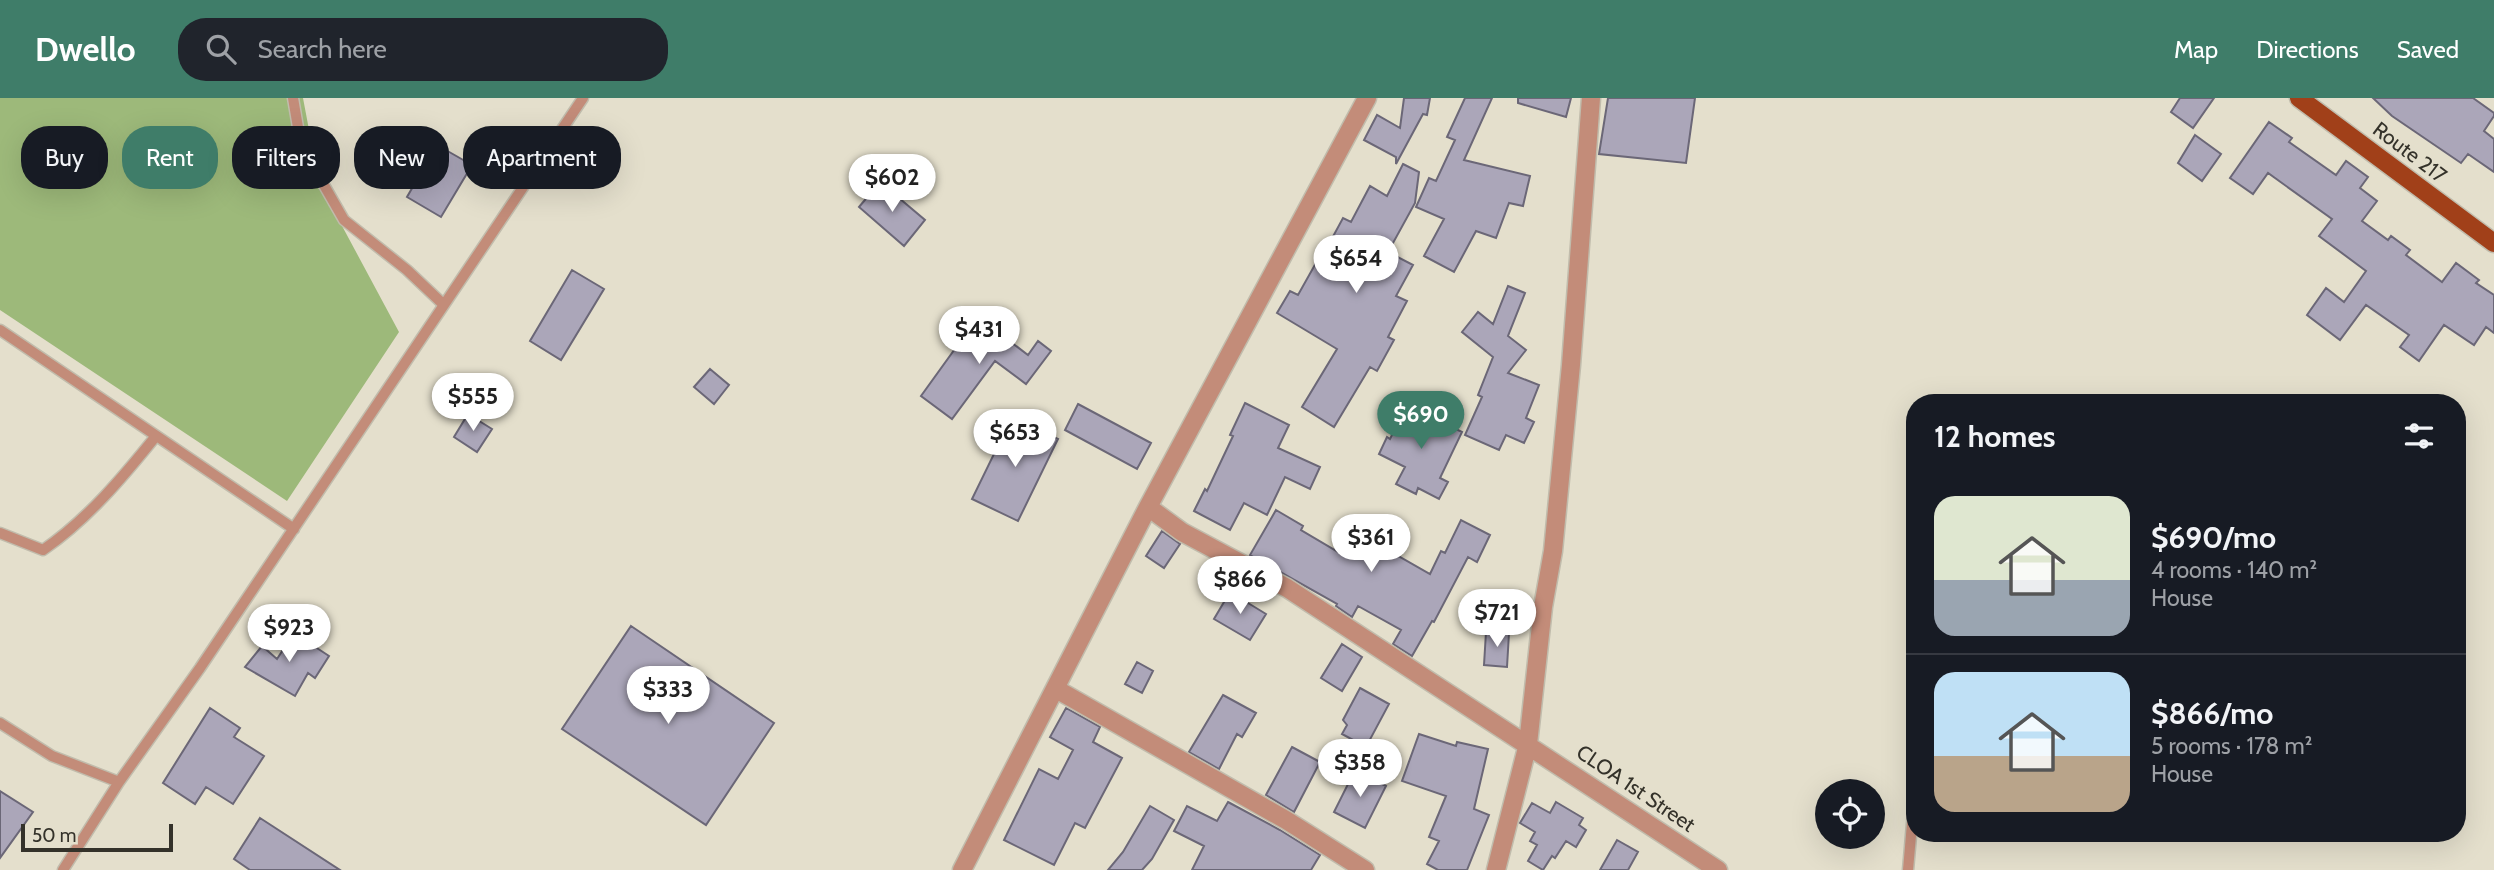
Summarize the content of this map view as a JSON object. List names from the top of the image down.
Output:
{
  "streets": {
    "main road": ["Route 217"],
    "street": ["CLOA 1st Street"]
  },
  "scale_bar": "50 m",
  "page": {
    "header": "Dwello",
    "search": "Search here",
    "nav": ["Map", "Directions", "Saved"],
    "chip": [
      "Buy",
      "Rent",
      "Filters",
      "New",
      "Apartment"
    ],
    "price": [
      "$602",
      "$654",
      "$431",
      "$555",
      "$690",
      "$653",
      "$361",
      "$866",
      "$721",
      "$923",
      "$333",
      "$358"
    ],
    "heading": "12 homes",
    "list": [
      {
        "name": "$690/mo",
        "note": "4 rooms · 140 m² · House"
      },
      {
        "name": "$866/mo",
        "note": "5 rooms · 178 m² · House"
      }
    ],
    "scale": "50 m"
  }
}
